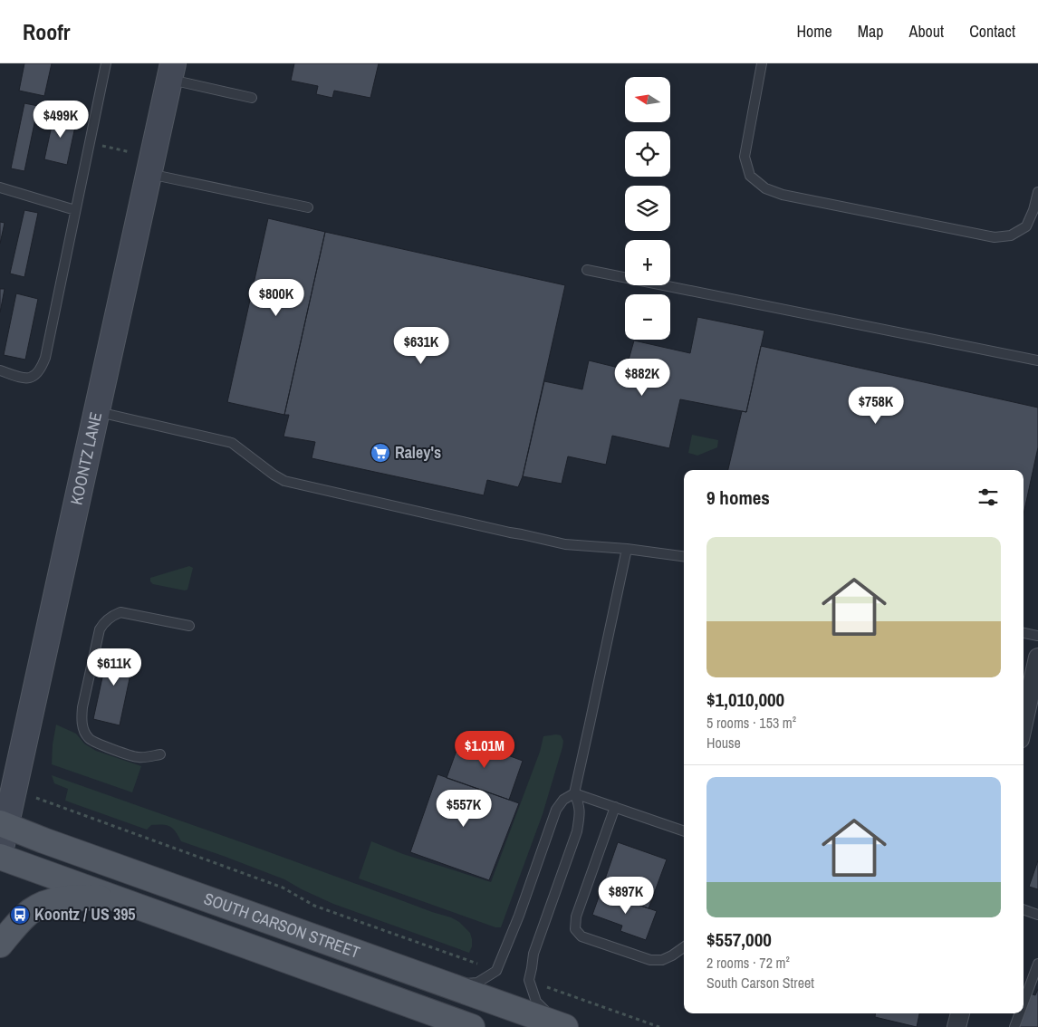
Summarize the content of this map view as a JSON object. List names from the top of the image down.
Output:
{
  "streets": {
    "main road": ["SOUTH CARSON STREET"],
    "street": ["KOONTZ LANE"]
  },
  "crossings": [
    ["KOONTZ LANE", "SOUTH CARSON STREET"]
  ],
  "places": {
    "supermarket": ["Raley's"],
    "bus stop": ["Koontz / US 395"]
  },
  "north": "left",
  "page": {
    "header": "Roofr",
    "nav": [
      "Home",
      "Map",
      "About",
      "Contact"
    ],
    "map_buttons": ["+", "−"],
    "price": [
      "$499K",
      "$800K",
      "$631K",
      "$882K",
      "$758K",
      "$611K",
      "$1.01M",
      "$557K",
      "$897K"
    ],
    "heading": "9 homes",
    "list": [
      {
        "name": "$1,010,000",
        "note": "5 rooms · 153 m² · House"
      },
      {
        "name": "$557,000",
        "note": "2 rooms · 72 m² · South Carson Street"
      }
    ]
  }
}
